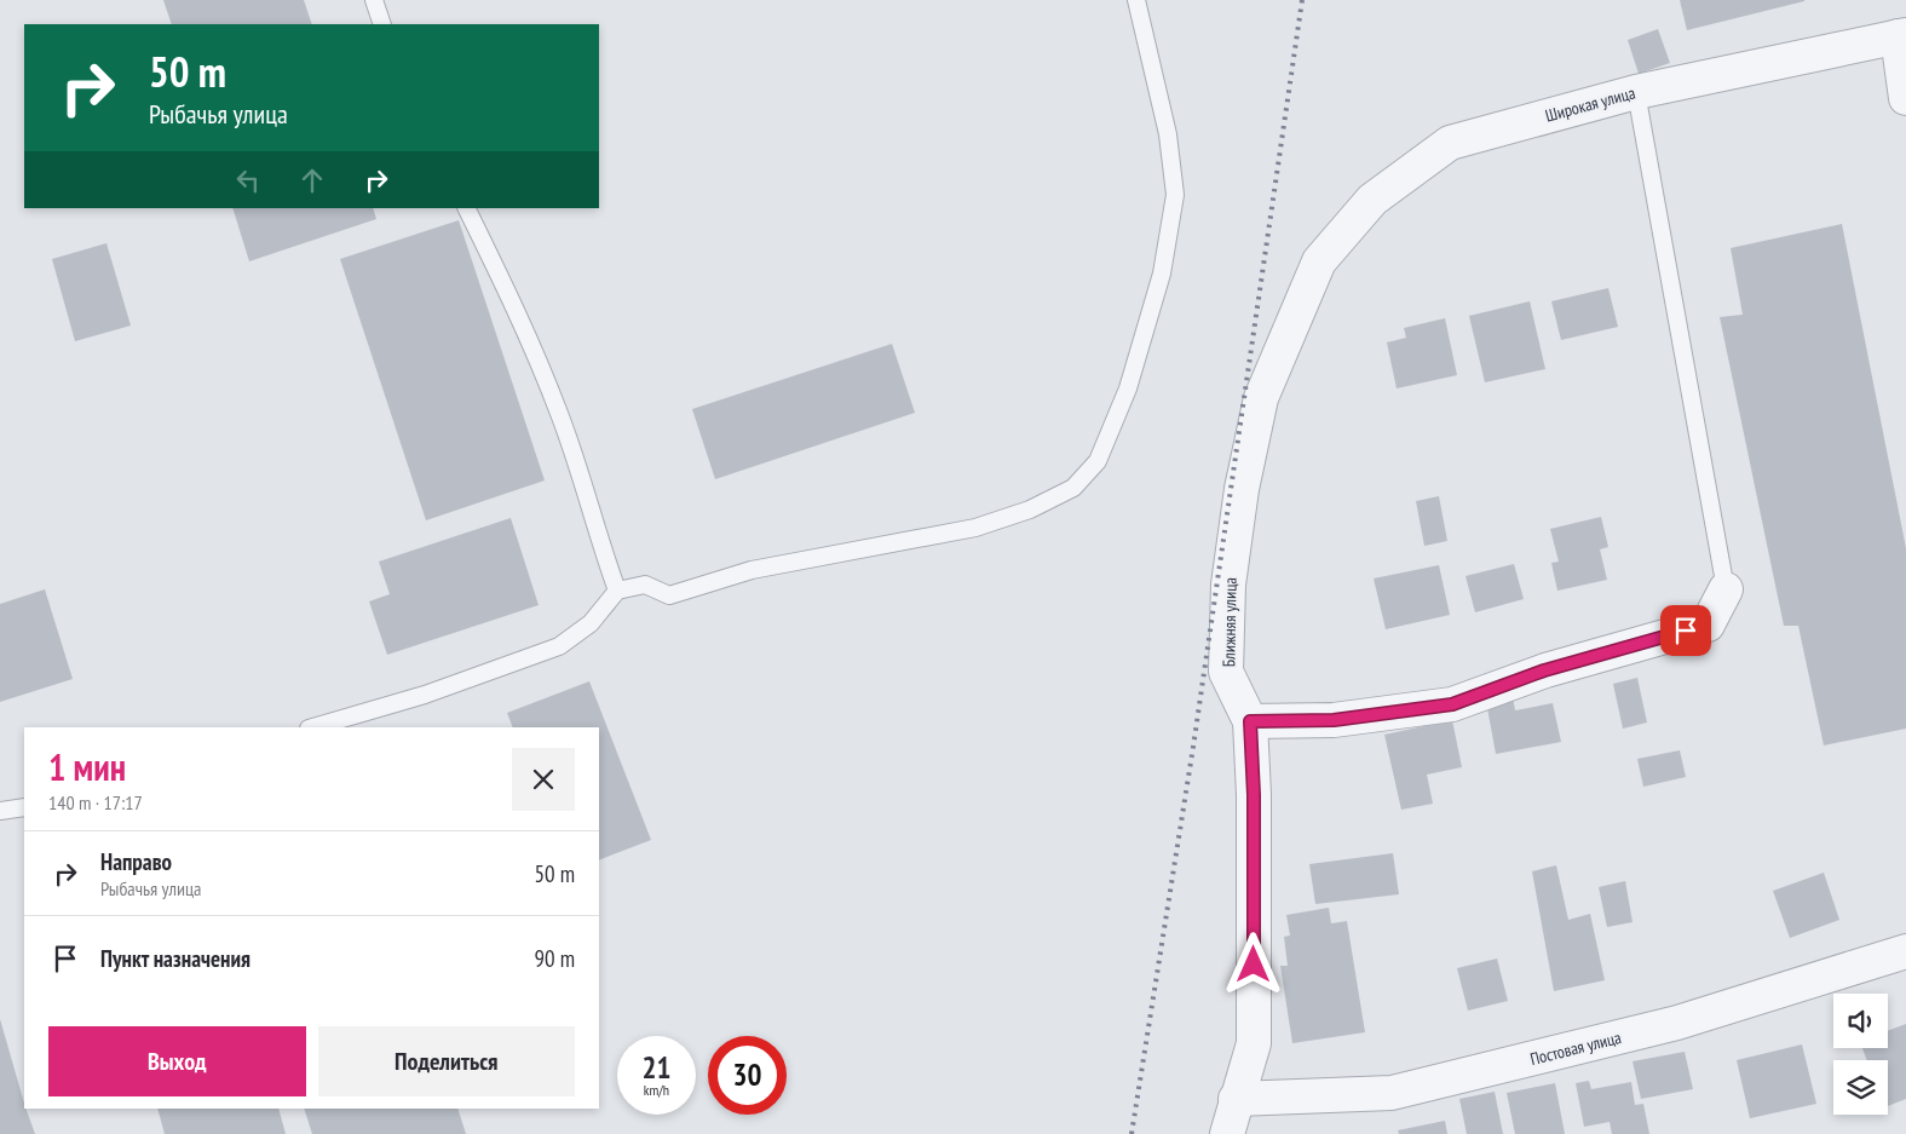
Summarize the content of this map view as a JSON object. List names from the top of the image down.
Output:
{
  "streets": {
    "street": ["Широкая улица", "Ближняя улица", "Постовая улица"]
  },
  "crossings": [
    ["Широкая улица", "Ближняя улица"],
    ["Ближняя улица", "Постовая улица"]
  ],
  "page": {
    "turn": ["50 m", "Рыбачья улица"],
    "heading": ["1 мин", "140 m · 17:17"],
    "list": [
      {
        "name": "Направо",
        "note": "Рыбачья улица",
        "value": "50 m"
      },
      {
        "name": "Пункт назначения",
        "value": "90 m"
      }
    ],
    "buttons": ["Выход", "Поделиться"],
    "speed": "21 km/h",
    "limit": "30"
  }
}
